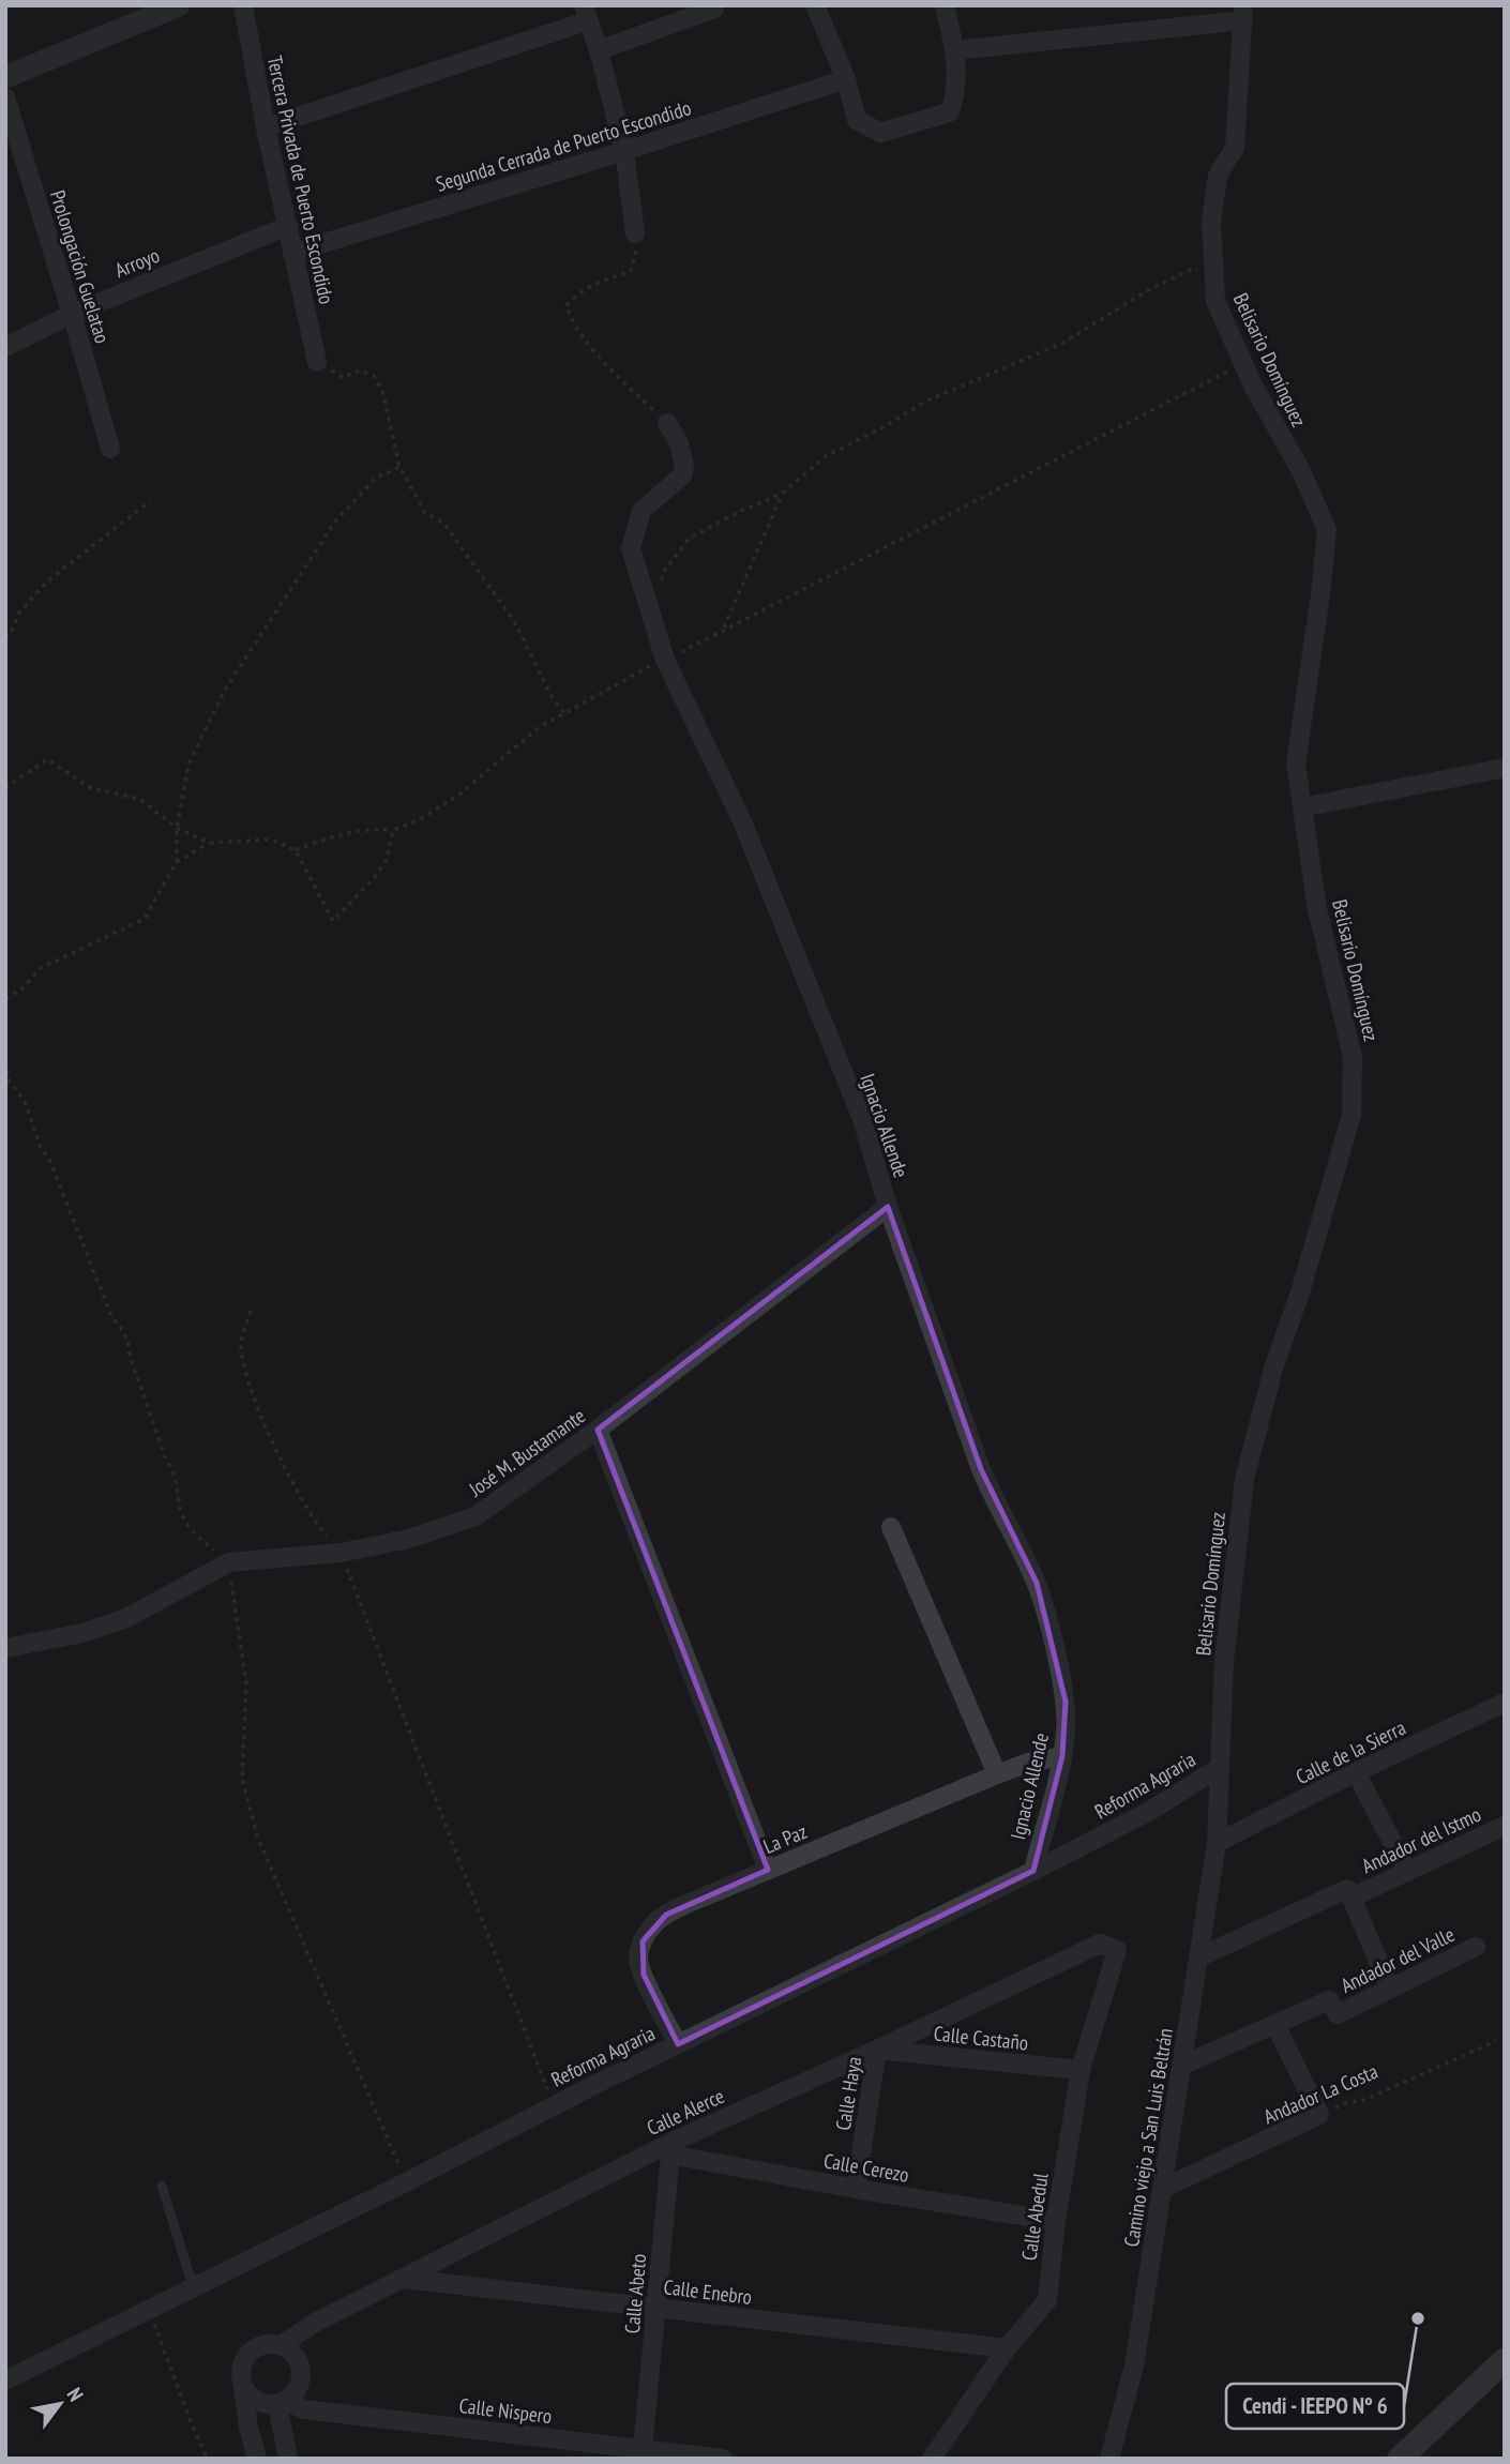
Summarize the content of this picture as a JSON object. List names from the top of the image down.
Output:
{
  "streets": {
    "street": [
      "Segunda Cerrada de Puerto Escondido",
      "Tercera Privada de Puerto Escondido",
      "Arroyo",
      "Prolongación Guelatao",
      "Belisario Domínguez",
      "Ignacio Allende",
      "José M. Bustamante",
      "Calle de la Sierra",
      "Reforma Agraria",
      "La Paz",
      "Andador del Istmo",
      "Andador del Valle",
      "Calle Castaño",
      "Calle Haya",
      "Andador La Costa",
      "Calle Alerce",
      "Camino viejo a San Luis Beltrán",
      "Calle Cerezo",
      "Calle Abedul",
      "Calle Enebro",
      "Calle Abeto",
      "Calle Nispero"
    ]
  },
  "crossings": [
    ["Segunda Cerrada de Puerto Escondido", "Tercera Privada de Puerto Escondido"],
    ["Tercera Privada de Puerto Escondido", "Arroyo"],
    ["Arroyo", "Prolongación Guelatao"],
    ["Belisario Domínguez", "Reforma Agraria"],
    ["Belisario Domínguez", "Camino viejo a San Luis Beltrán"],
    ["Ignacio Allende", "José M. Bustamante"],
    ["Ignacio Allende", "Reforma Agraria"],
    ["Ignacio Allende", "La Paz"],
    ["Calle de la Sierra", "Camino viejo a San Luis Beltrán"],
    ["Reforma Agraria", "La Paz"],
    ["Andador del Istmo", "Camino viejo a San Luis Beltrán"],
    ["Andador del Valle", "Camino viejo a San Luis Beltrán"],
    ["Calle Castaño", "Calle Haya"],
    ["Calle Castaño", "Calle Alerce"],
    ["Calle Castaño", "Calle Abedul"],
    ["Calle Haya", "Calle Alerce"],
    ["Calle Haya", "Calle Cerezo"],
    ["Andador La Costa", "Camino viejo a San Luis Beltrán"],
    ["Calle Alerce", "Calle Cerezo"],
    ["Calle Alerce", "Calle Abedul"],
    ["Calle Alerce", "Calle Enebro"],
    ["Calle Alerce", "Calle Abeto"],
    ["Calle Alerce", "Calle Nispero"],
    ["Calle Cerezo", "Calle Abedul"],
    ["Calle Cerezo", "Calle Abeto"],
    ["Calle Abedul", "Calle Enebro"],
    ["Calle Enebro", "Calle Abeto"],
    ["Calle Abeto", "Calle Nispero"]
  ],
  "places": ["Cendi - IEEPO Nº 6"],
  "north": "top right"
}
